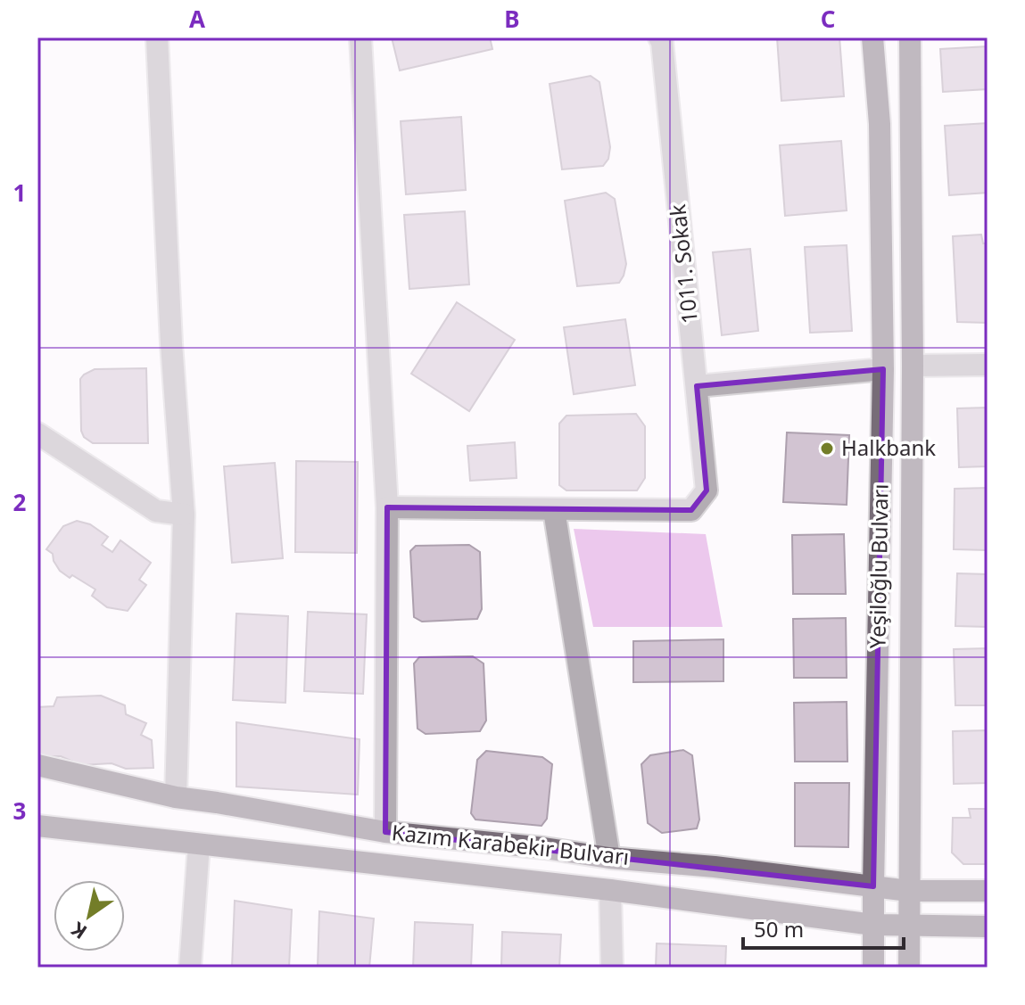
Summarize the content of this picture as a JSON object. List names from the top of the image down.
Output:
{
  "streets": {
    "main road": ["Yeşiloğlu Bulvarı", "Kazım Karabekir Bulvarı"],
    "street": ["1011. Sokak"]
  },
  "crossings": [
    ["Yeşiloğlu Bulvarı", "Kazım Karabekir Bulvarı"]
  ],
  "places": ["Halkbank"],
  "scale_bar": "50 m",
  "north": "bottom left",
  "grid": {
    "columns": ["A", "B", "C"],
    "rows": ["1", "2", "3"]
  }
}
